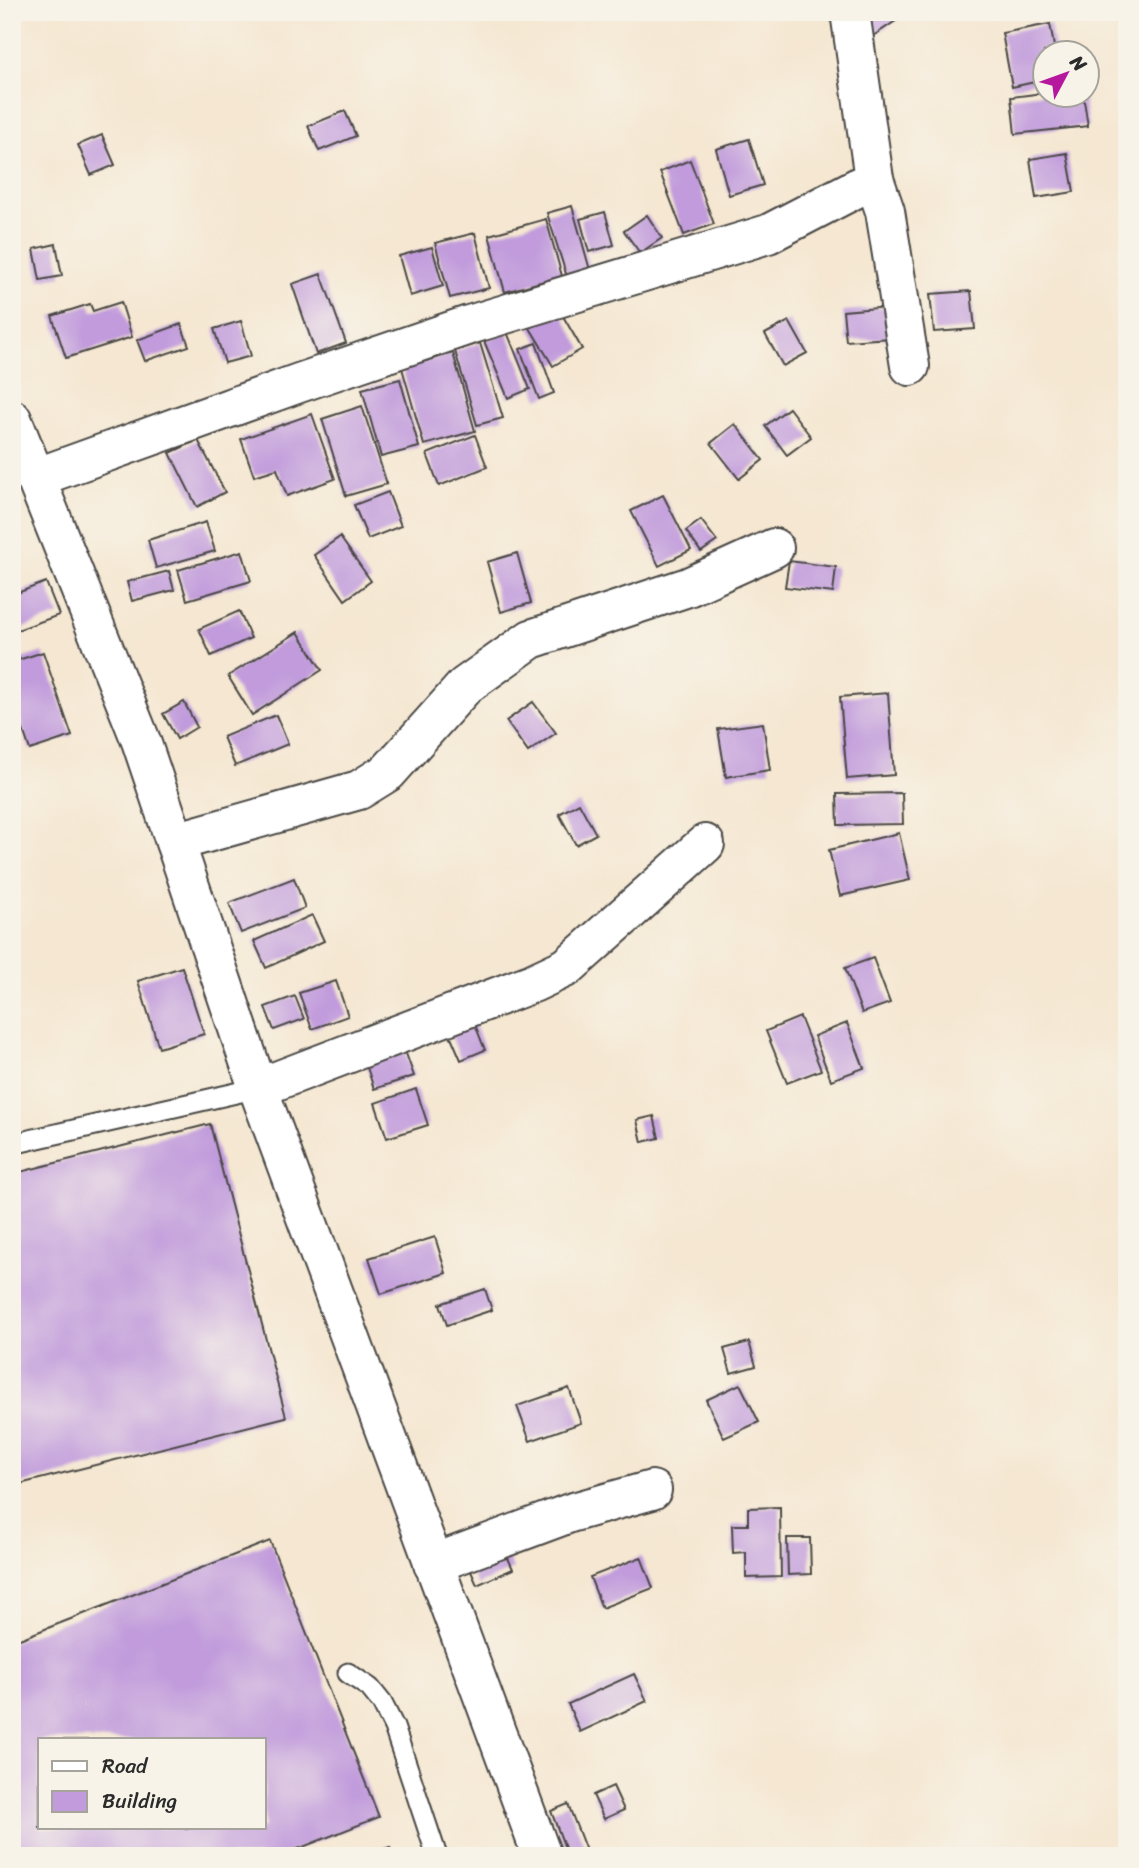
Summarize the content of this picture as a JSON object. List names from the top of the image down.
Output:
{
  "legend": ["Road", "Building"],
  "north": "top right"
}
